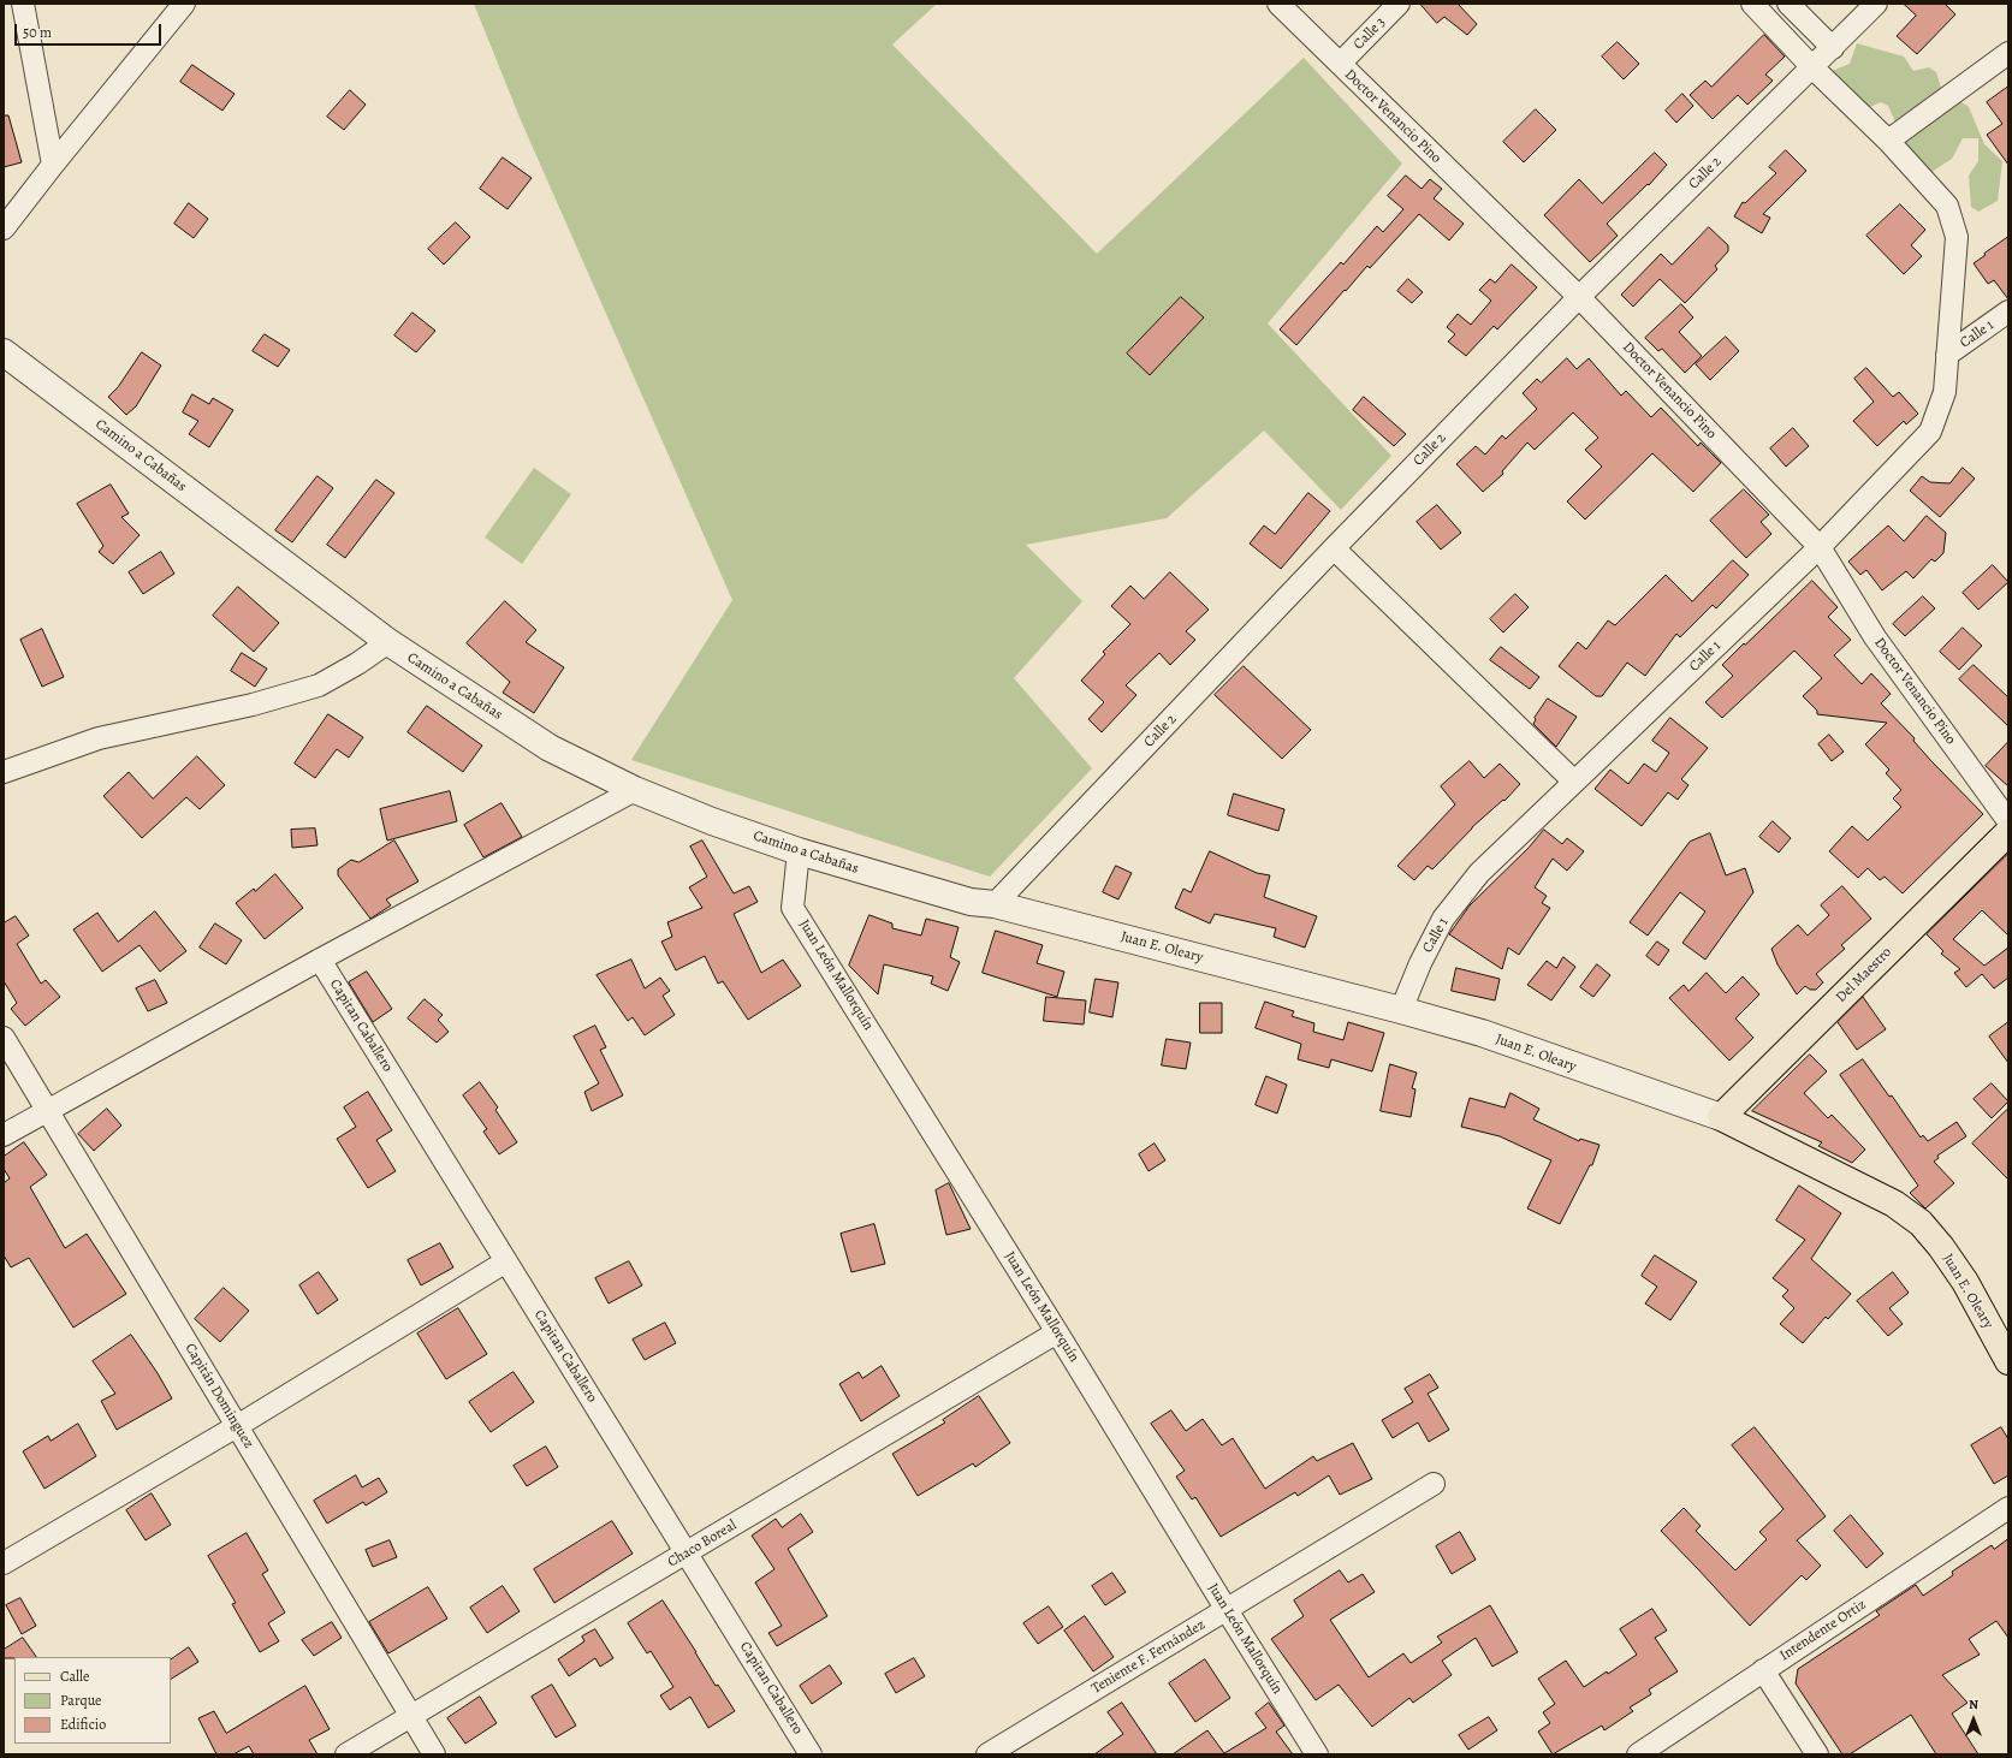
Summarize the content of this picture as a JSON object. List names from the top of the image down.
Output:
{
  "streets": {
    "main road": ["Juan E. Oleary", "Del Maestro"],
    "street": [
      "Calle 3",
      "Doctor Venancio Pino",
      "Calle 2",
      "Calle 1",
      "Camino a Cabañas",
      "Juan León Mallorquín",
      "Capitan Caballero",
      "Capitán Dominguez",
      "Chaco Boreal",
      "Intendente Ortiz",
      "Teniente F. Fernández"
    ]
  },
  "crossings": [
    ["Calle 3", "Doctor Venancio Pino"],
    ["Doctor Venancio Pino", "Calle 2"],
    ["Doctor Venancio Pino", "Calle 1"],
    ["Calle 2", "Camino a Cabañas"],
    ["Calle 2", "Juan E. Oleary"],
    ["Calle 1", "Juan E. Oleary"],
    ["Camino a Cabañas", "Juan E. Oleary"],
    ["Camino a Cabañas", "Juan León Mallorquín"],
    ["Juan E. Oleary", "Del Maestro"],
    ["Juan León Mallorquín", "Chaco Boreal"],
    ["Juan León Mallorquín", "Teniente F. Fernández"],
    ["Capitan Caballero", "Chaco Boreal"],
    ["Capitán Dominguez", "Chaco Boreal"]
  ],
  "legend": ["Calle", "Parque", "Edificio"],
  "scale_bar": "50 m",
  "north": "top"
}
